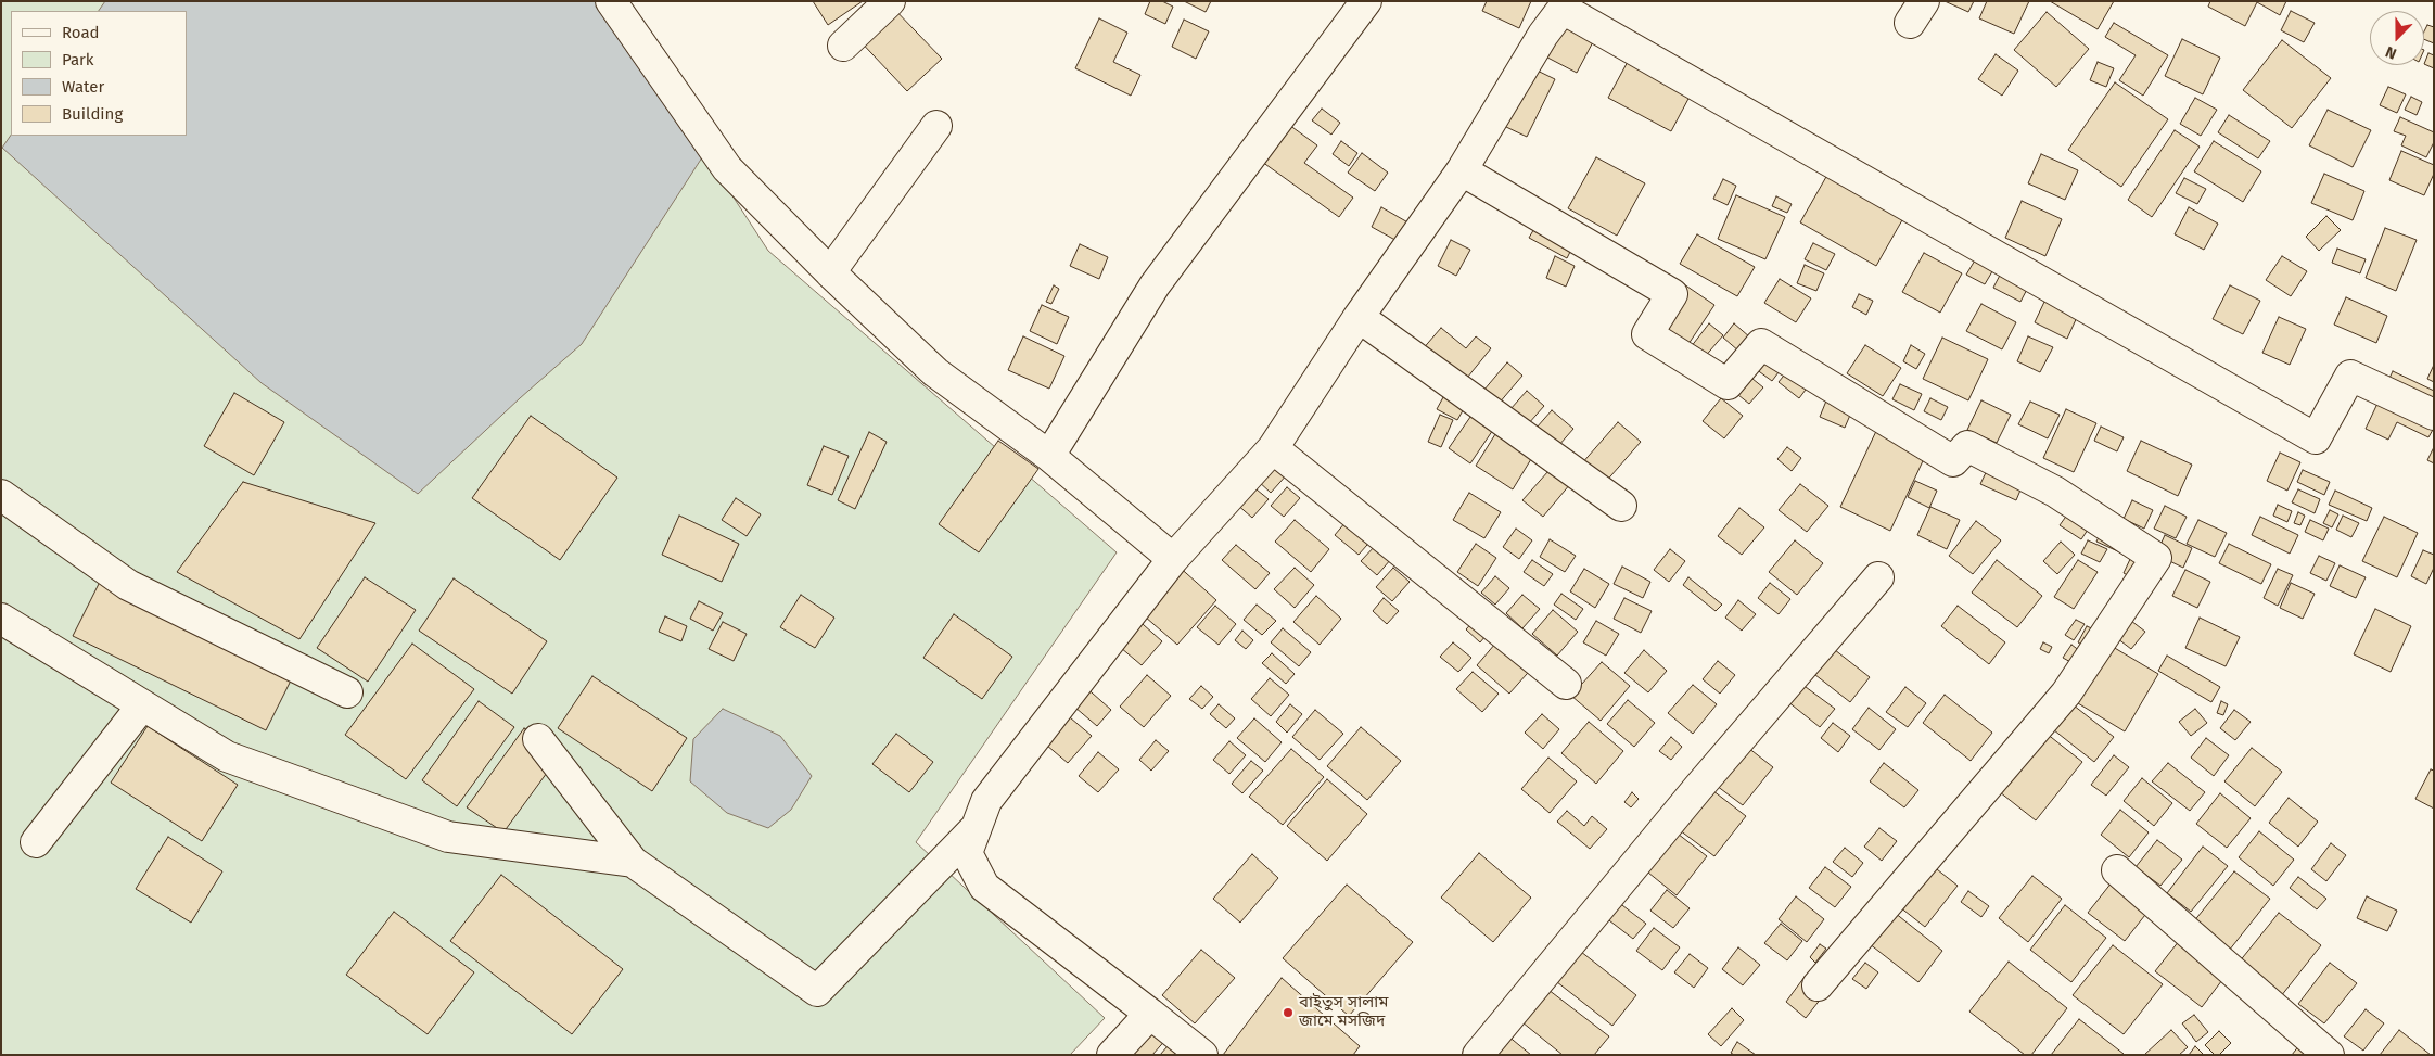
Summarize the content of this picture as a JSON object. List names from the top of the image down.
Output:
{
  "places": ["বাইতুস সালাম জামে মসজিদ"],
  "legend": [
    "Road",
    "Park",
    "Water",
    "Building"
  ],
  "north": "bottom"
}
